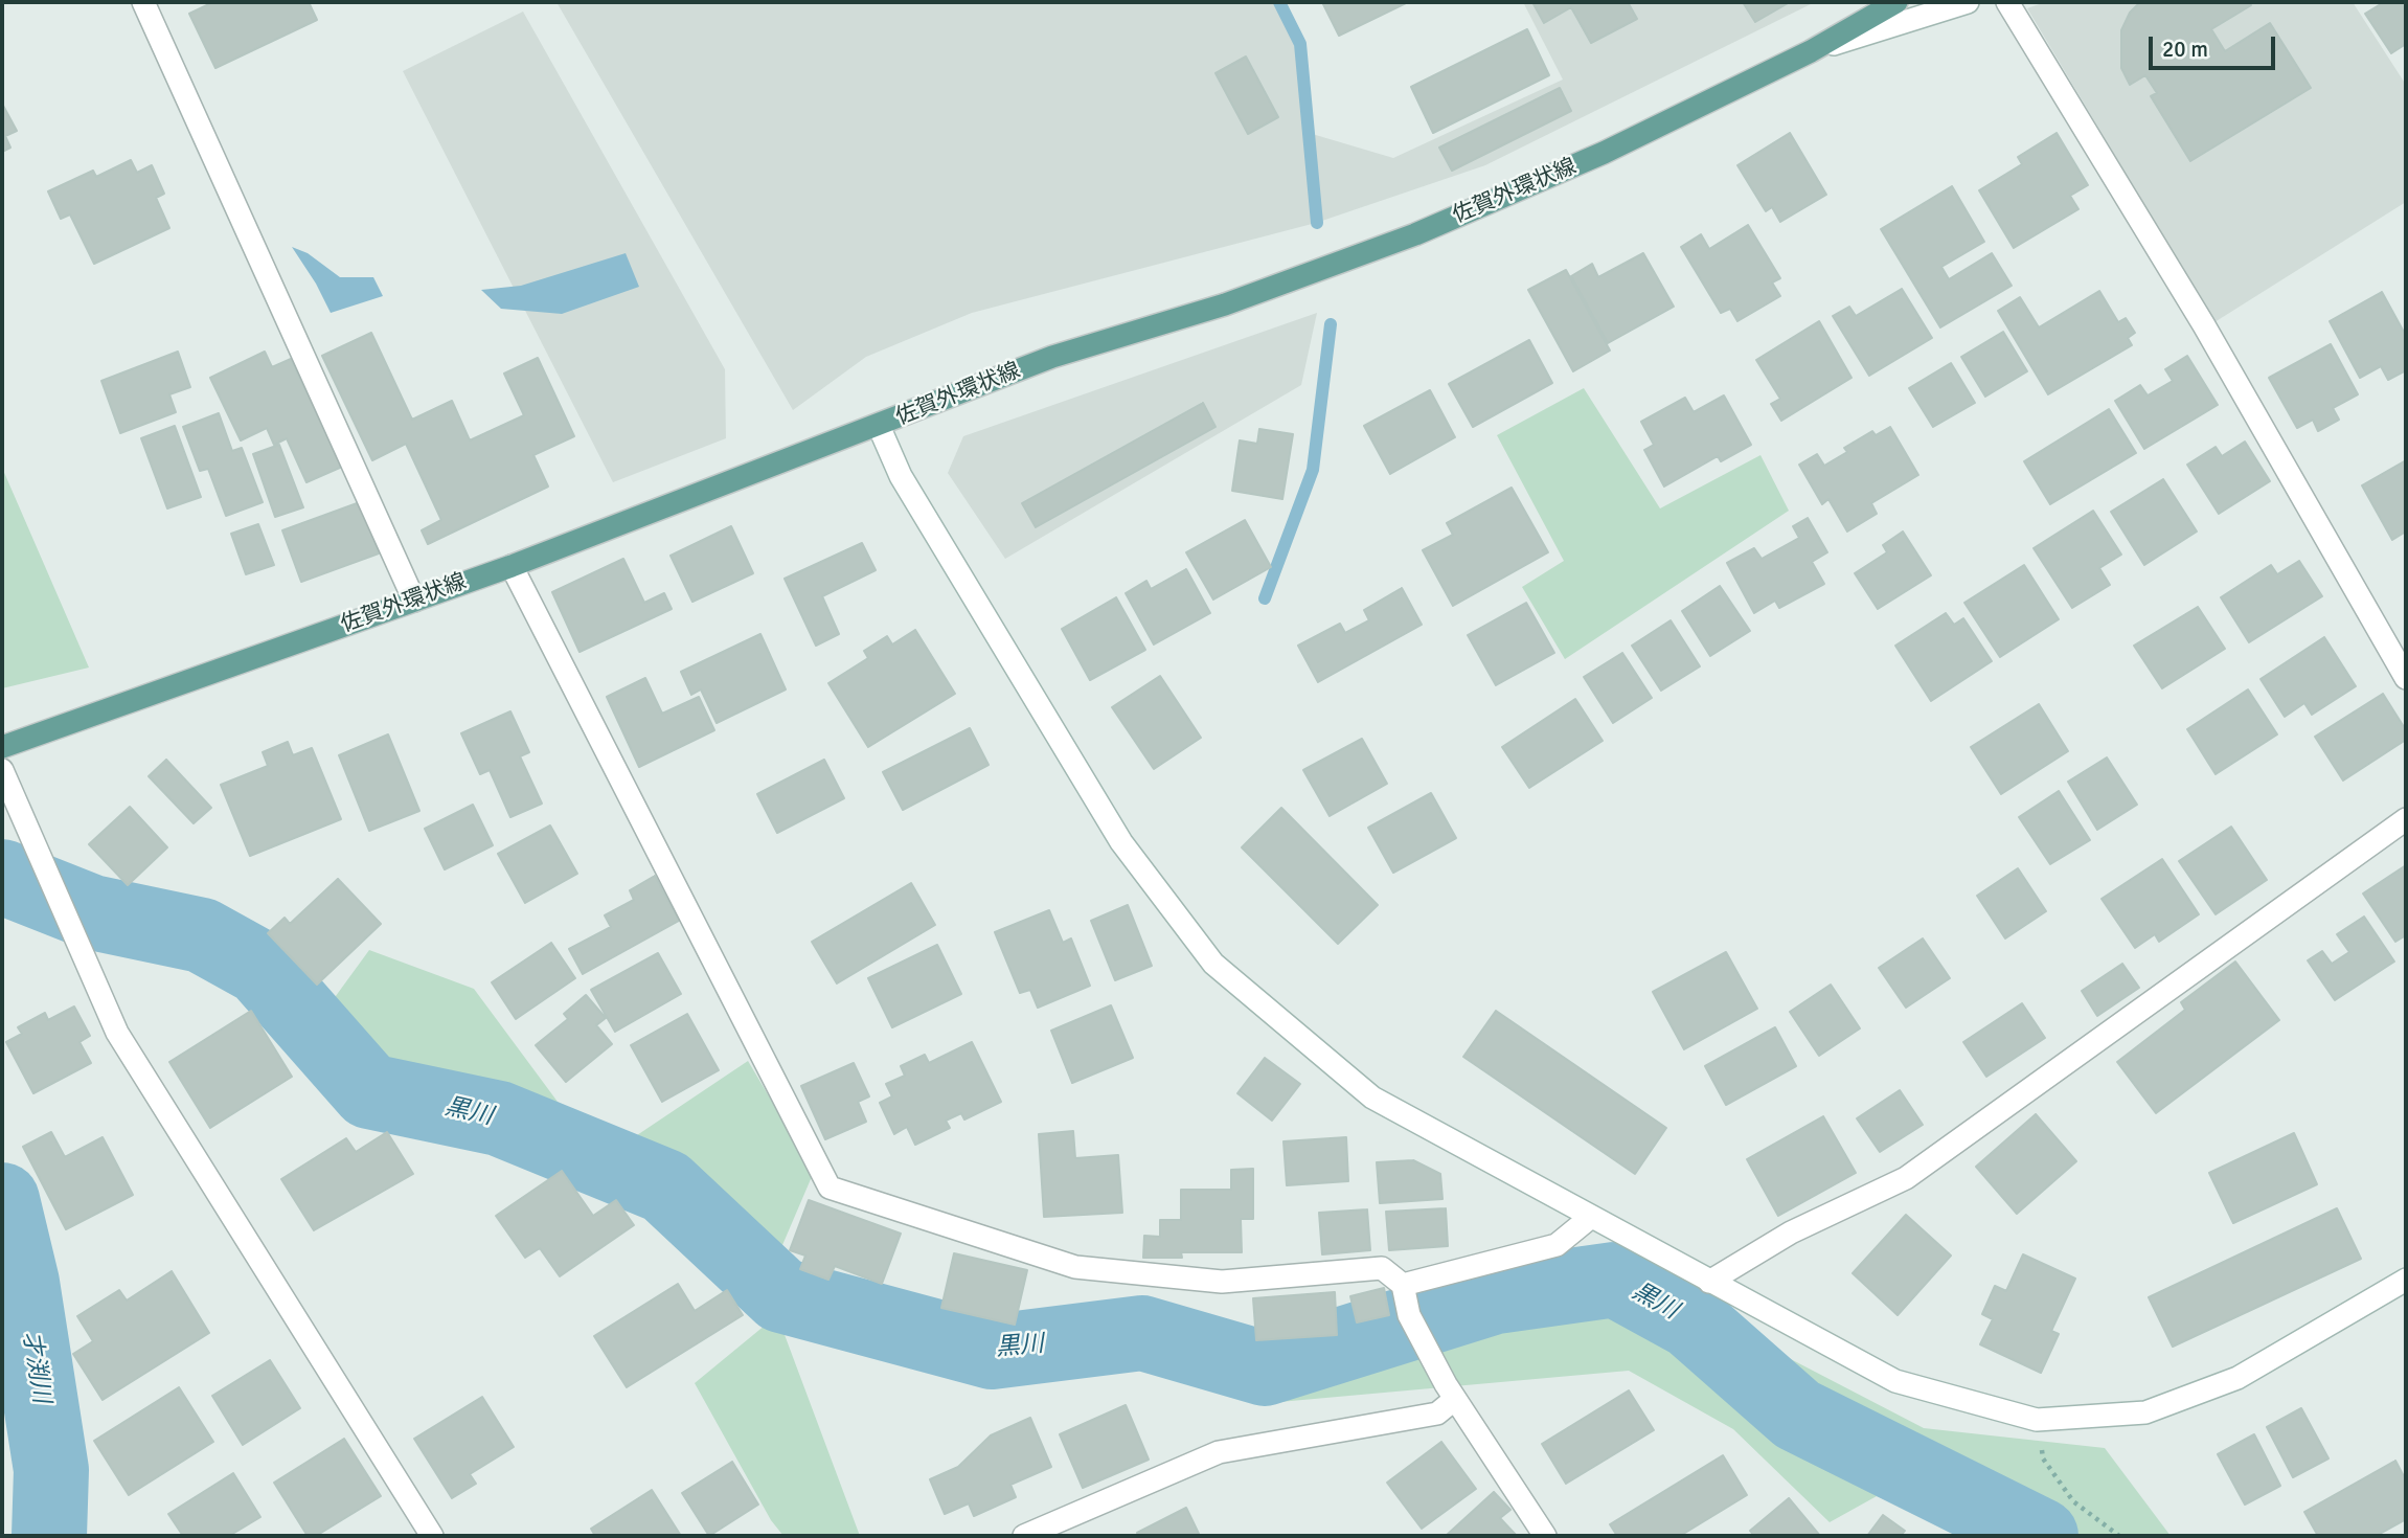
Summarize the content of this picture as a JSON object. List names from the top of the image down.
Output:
{
  "streets": {
    "main road": ["佐賀外環状線"]
  },
  "water": ["黒川", "才渕川"],
  "scale_bar": "20 m"
}
